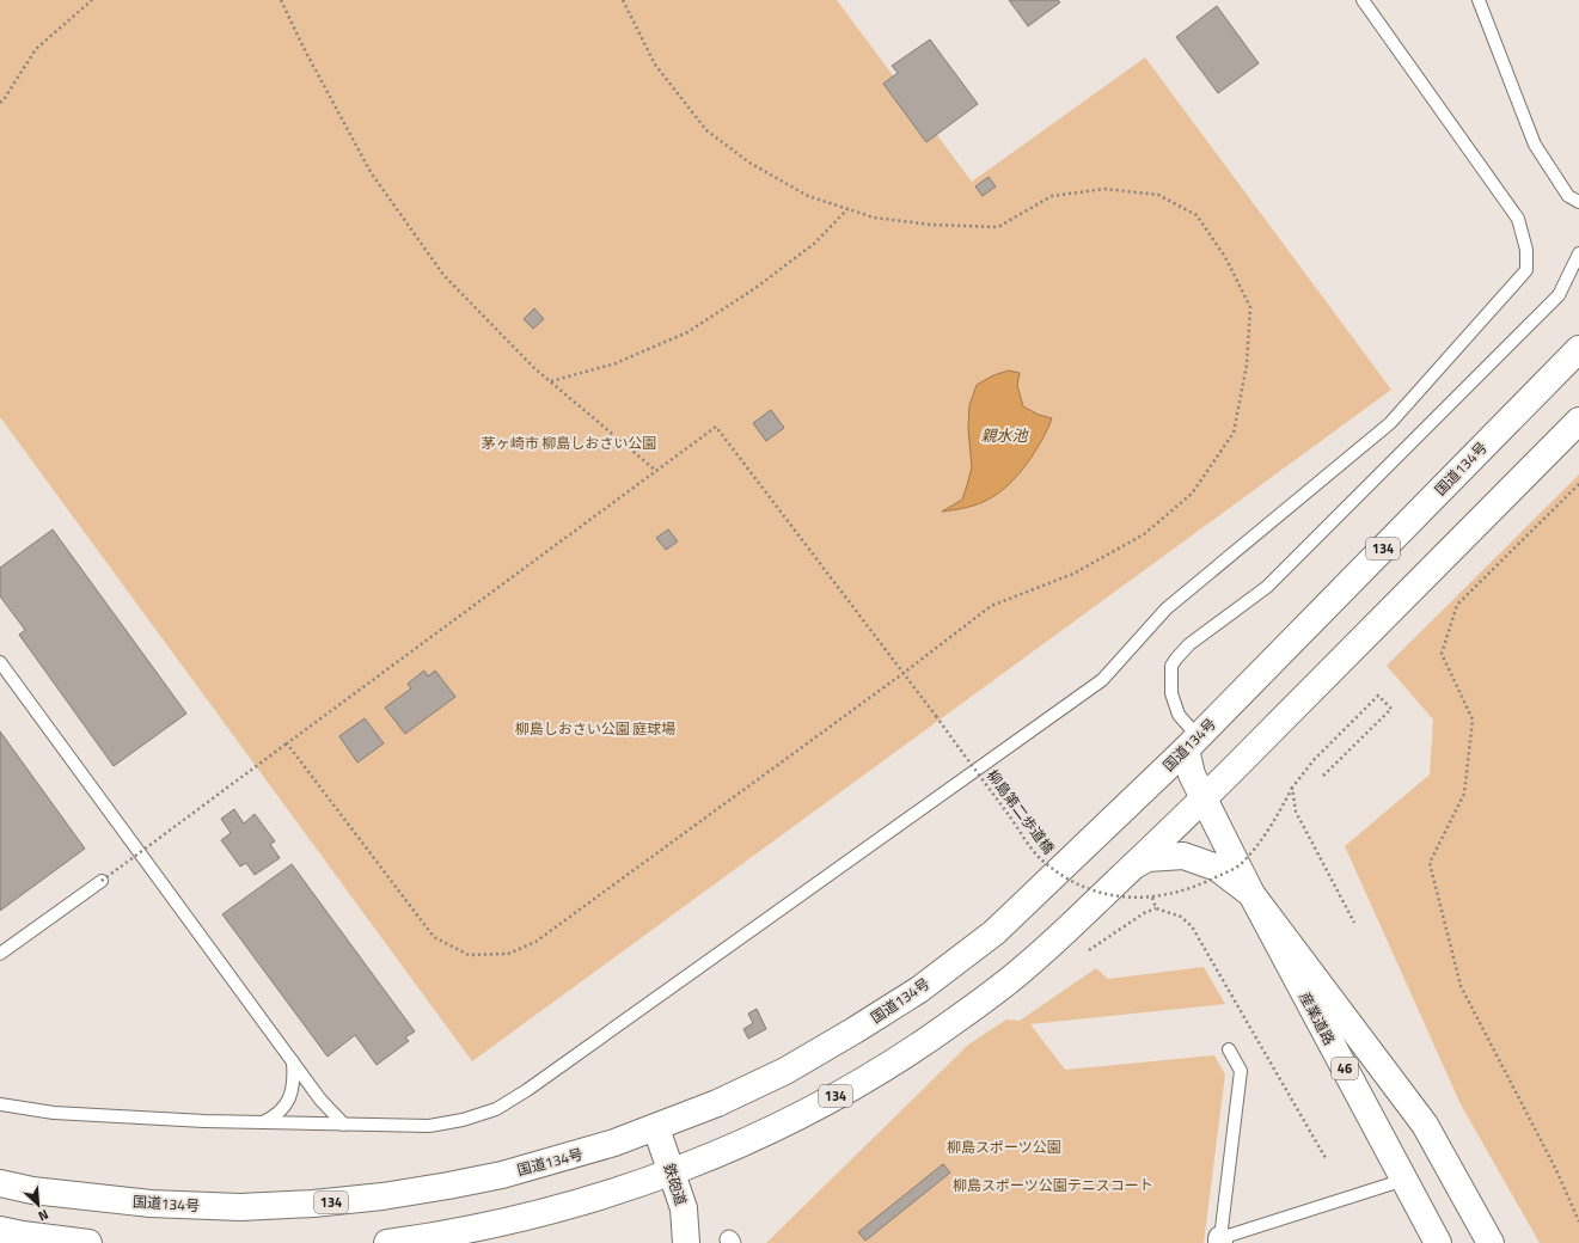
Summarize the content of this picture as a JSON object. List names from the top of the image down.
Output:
{
  "streets": {
    "main road": [
      "国道134号",
      "134",
      "産業道路",
      "46",
      "鉄砲道"
    ],
    "path": ["柳島第二歩道橋"]
  },
  "crossings": [
    ["国道134号", "産業道路"],
    ["国道134号", "鉄砲道"],
    ["134", "産業道路"],
    ["134", "鉄砲道"]
  ],
  "water": ["親水池"],
  "parks": [
    "茅ヶ崎市 柳島しおさい公園",
    "柳島しおさい公園 庭球場",
    "柳島スポーツ公園",
    "柳島スポーツ公園テニスコート"
  ],
  "north": "bottom right"
}
